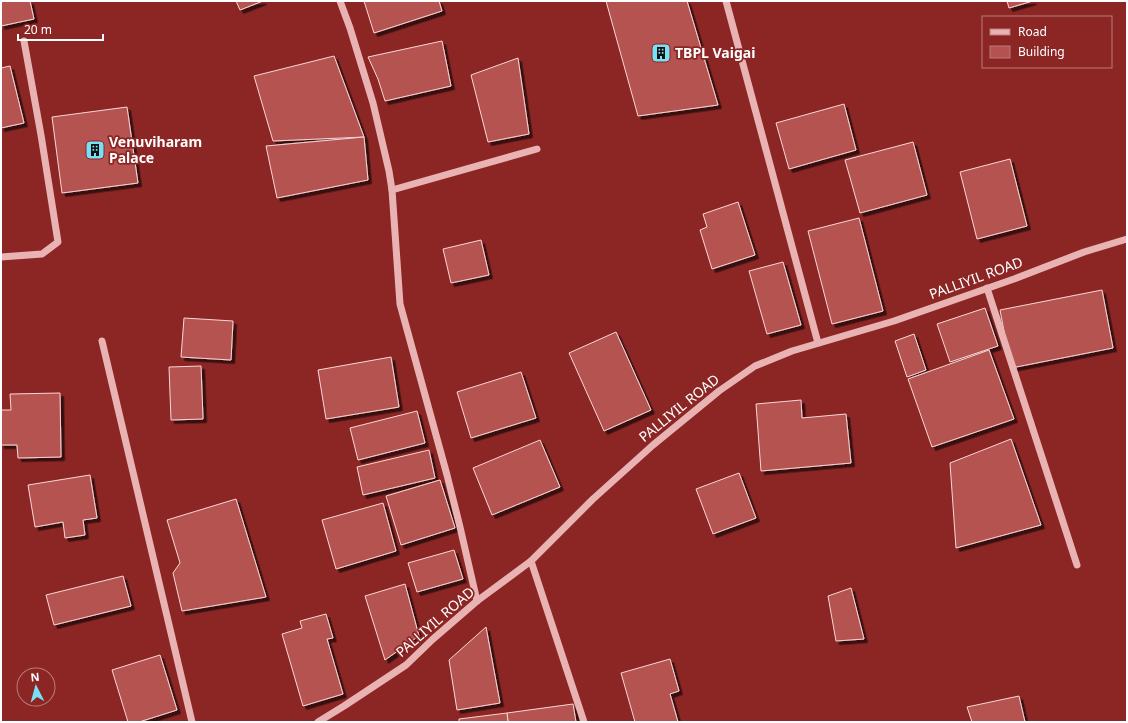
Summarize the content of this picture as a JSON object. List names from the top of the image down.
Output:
{
  "streets": {
    "street": ["PALLIYIL ROAD"]
  },
  "places": {
    "building": ["TBPL Vaigai", "Venuviharam Palace"]
  },
  "legend": ["Road", "Building"],
  "scale_bar": "20 m",
  "north": "top"
}
